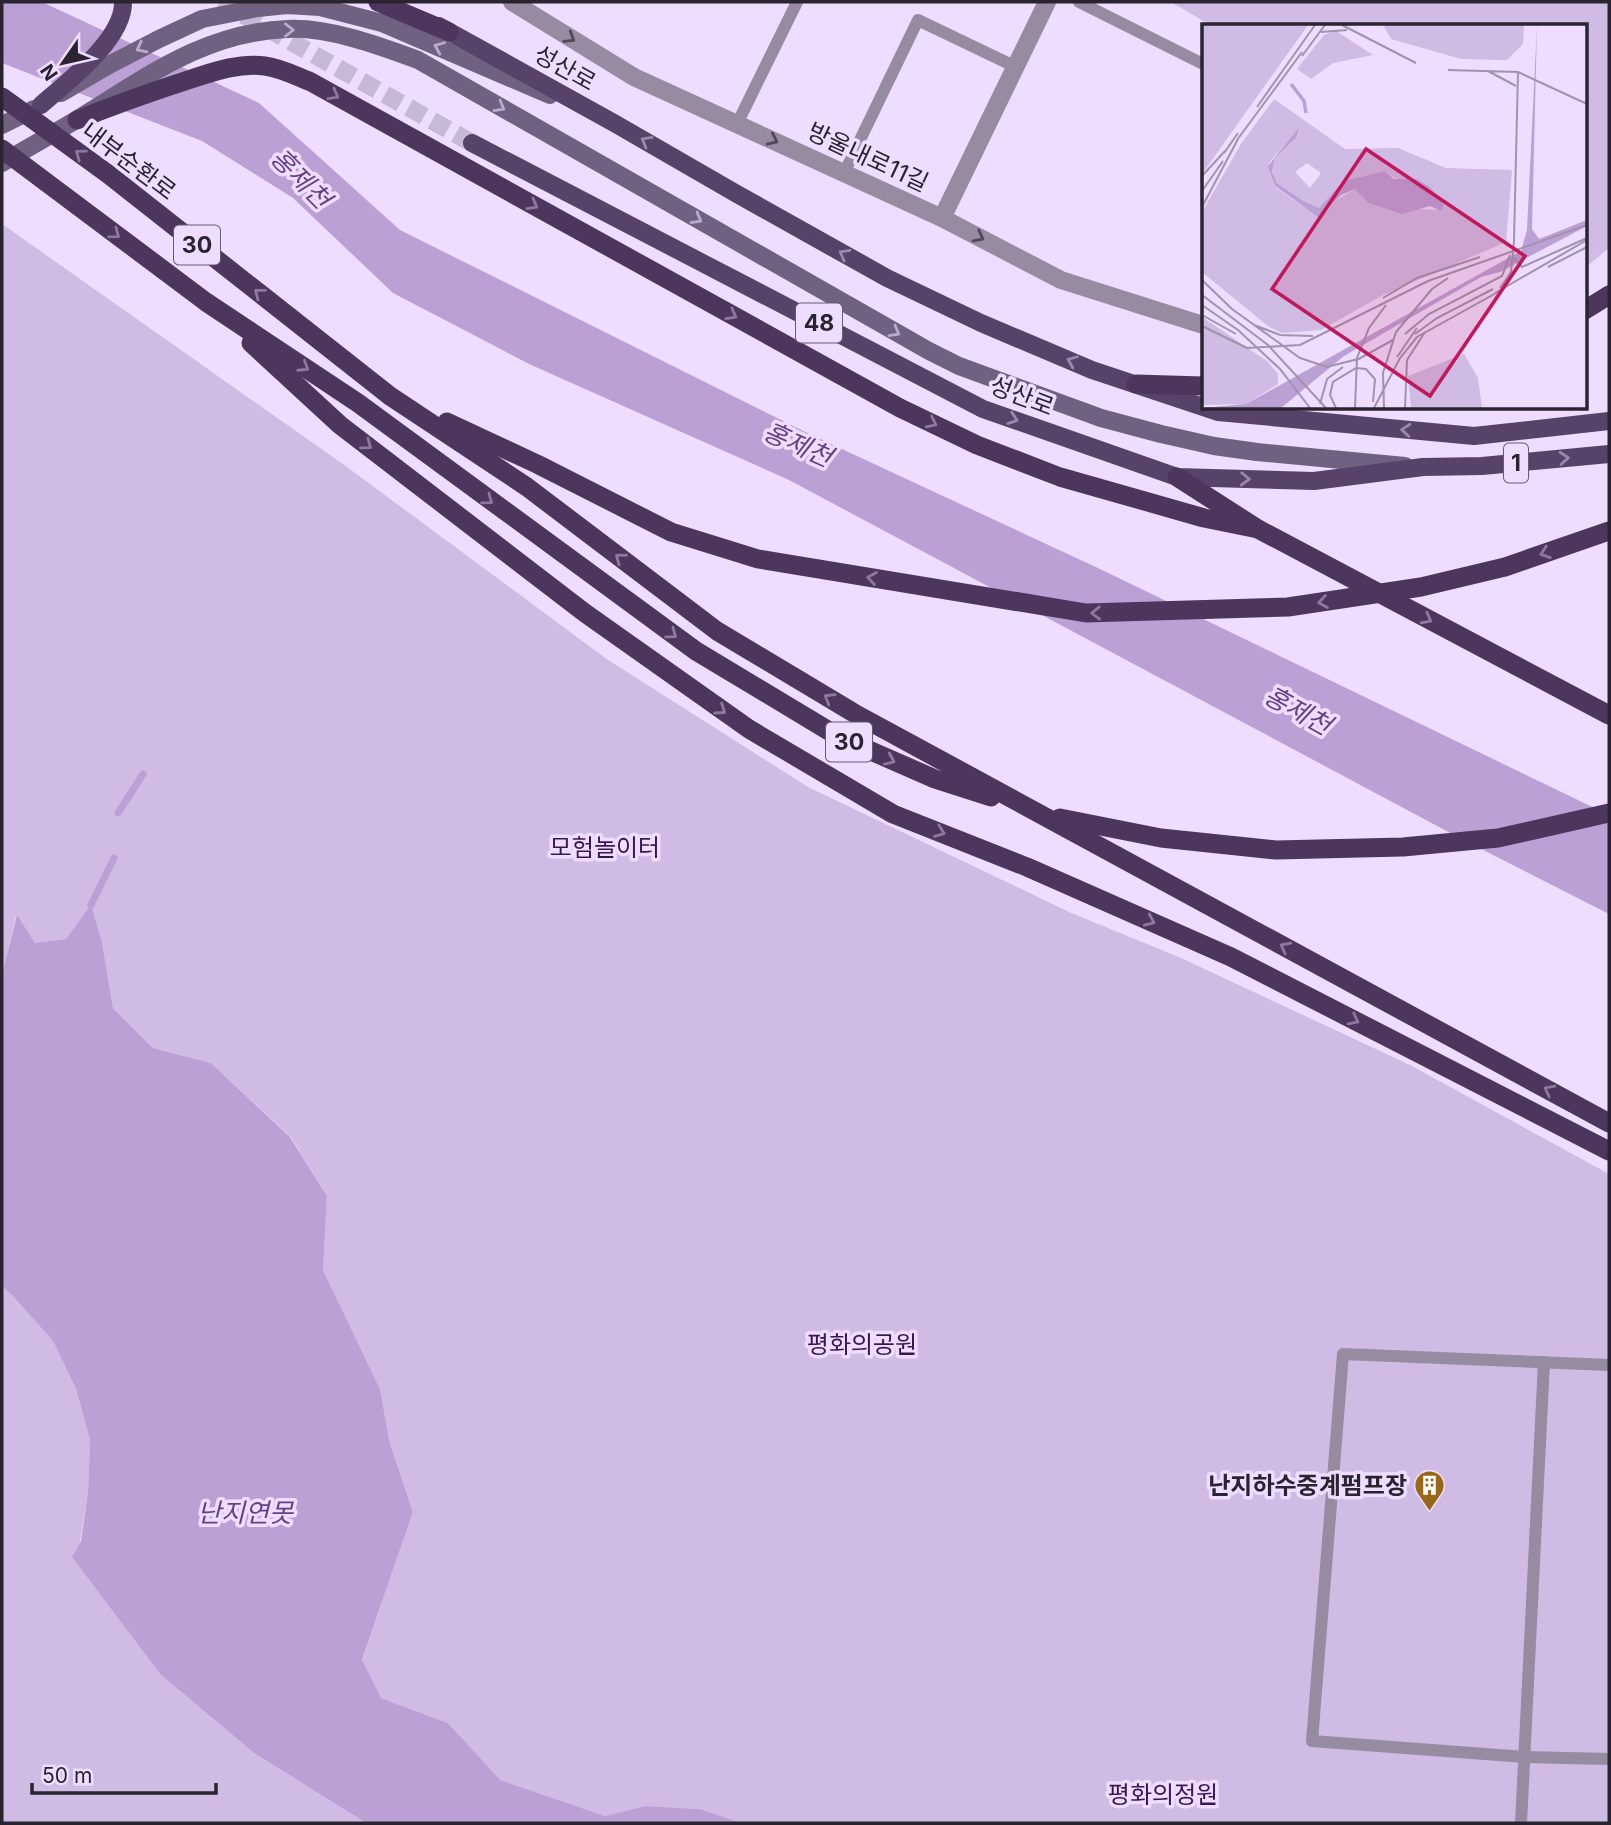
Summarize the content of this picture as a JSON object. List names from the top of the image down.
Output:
{
  "streets": {
    "highway": ["내부순환로", "30"],
    "main road": ["성산로", "48", "1"],
    "street": ["방울내로11길"]
  },
  "crossings": [
    ["성산로", "1"],
    ["내부순환로", "30"]
  ],
  "one_way": ["방울내로11길"],
  "water": ["홍제천", "난지연못"],
  "parks": ["모험놀이터", "평화의공원", "평화의정원"],
  "places": {
    "building": ["난지하수중계펌프장"]
  },
  "scale_bar": "50 m",
  "north": "bottom left"
}
